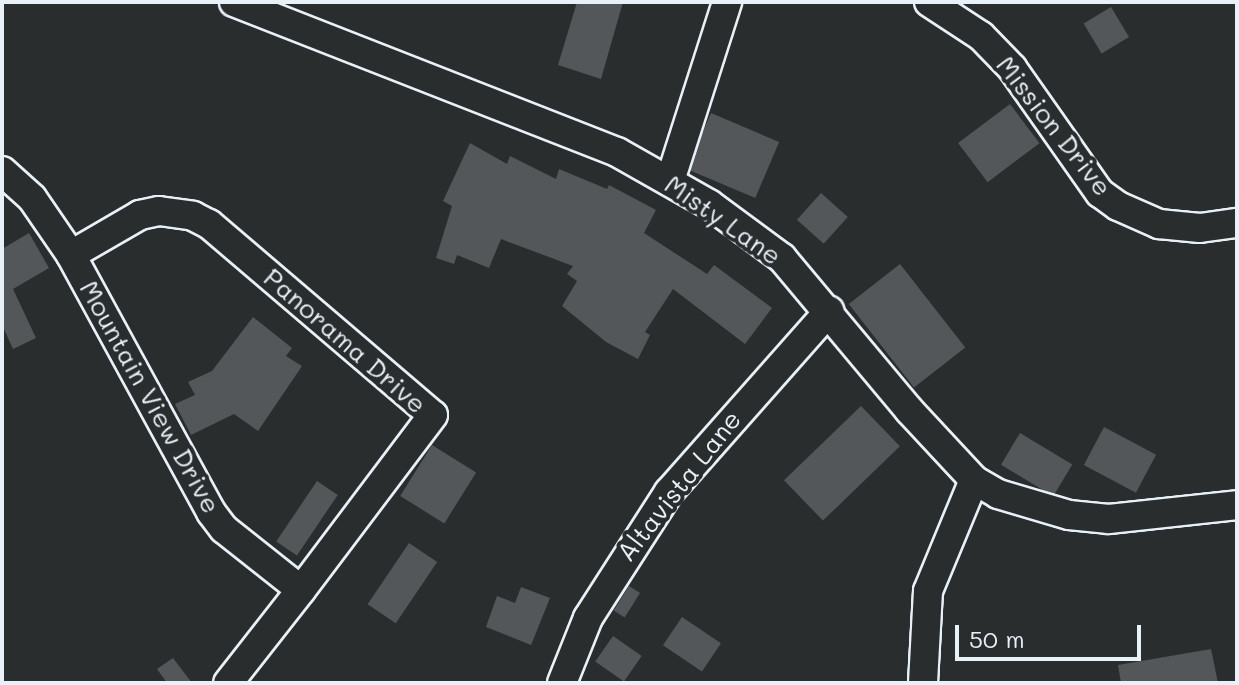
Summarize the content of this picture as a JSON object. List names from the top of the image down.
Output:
{
  "streets": {
    "street": [
      "Mission Drive",
      "Misty Lane",
      "Panorama Drive",
      "Mountain View Drive",
      "Altavista Lane"
    ]
  },
  "crossings": [
    ["Misty Lane", "Altavista Lane"],
    ["Panorama Drive", "Mountain View Drive"]
  ],
  "scale_bar": "50 m"
}
